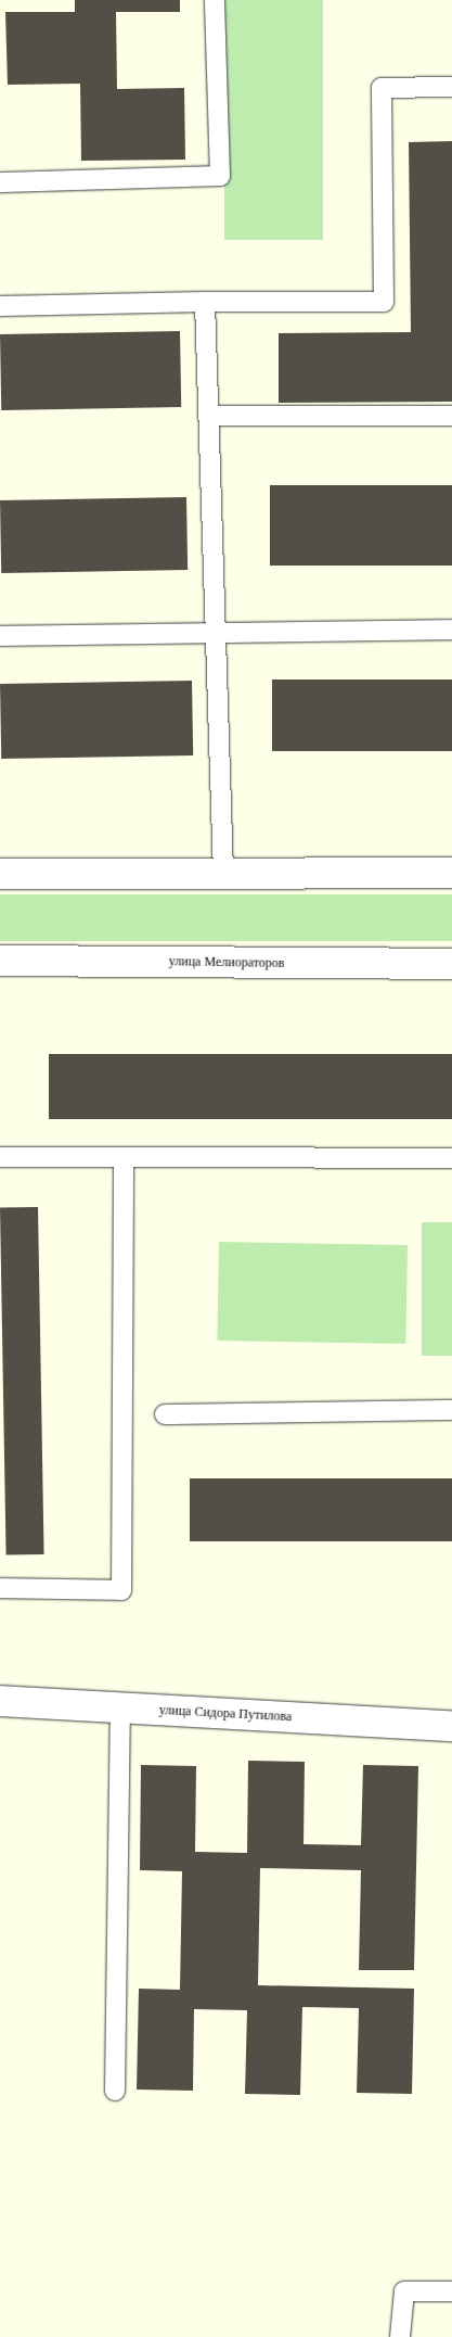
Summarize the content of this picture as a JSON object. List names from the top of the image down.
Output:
{
  "streets": {
    "street": ["улица Мелиораторов", "улица Сидора Путилова"]
  }
}
